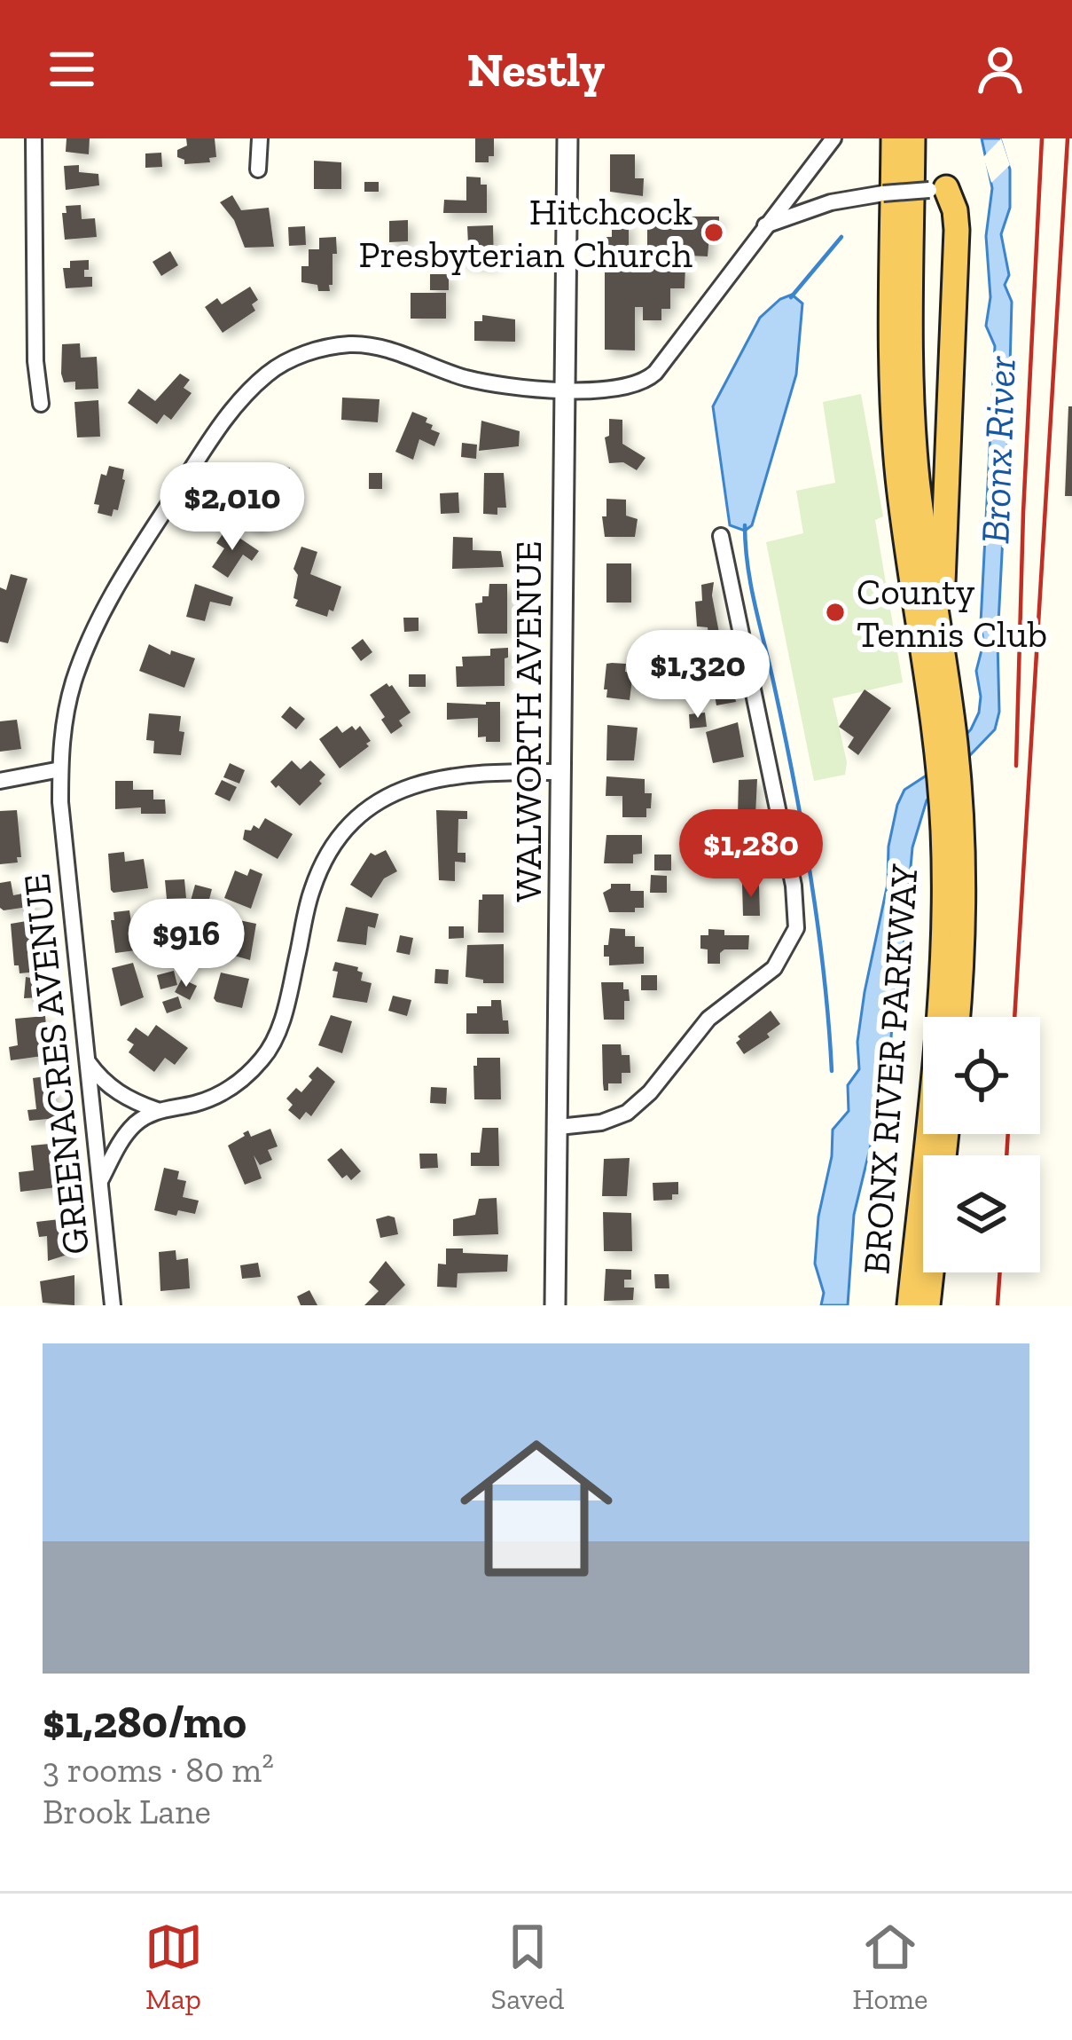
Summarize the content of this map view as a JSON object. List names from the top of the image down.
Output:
{
  "streets": {
    "highway": ["BRONX RIVER PARKWAY"],
    "street": ["WALWORTH AVENUE", "GREENACRES AVENUE"]
  },
  "crossings": [
    ["WALWORTH AVENUE", "GREENACRES AVENUE"]
  ],
  "water": ["Bronx River"],
  "places": ["Hitchcock Presbyterian Church", "County Tennis Club"],
  "page": {
    "header": "Nestly",
    "price": [
      "$2,010",
      "$1,320",
      "$1,280",
      "$916"
    ],
    "list": [
      {
        "name": "$1,280/mo",
        "note": "3 rooms · 80 m² · Brook Lane"
      }
    ],
    "tabs": ["Map", "Saved", "Home"]
  }
}
